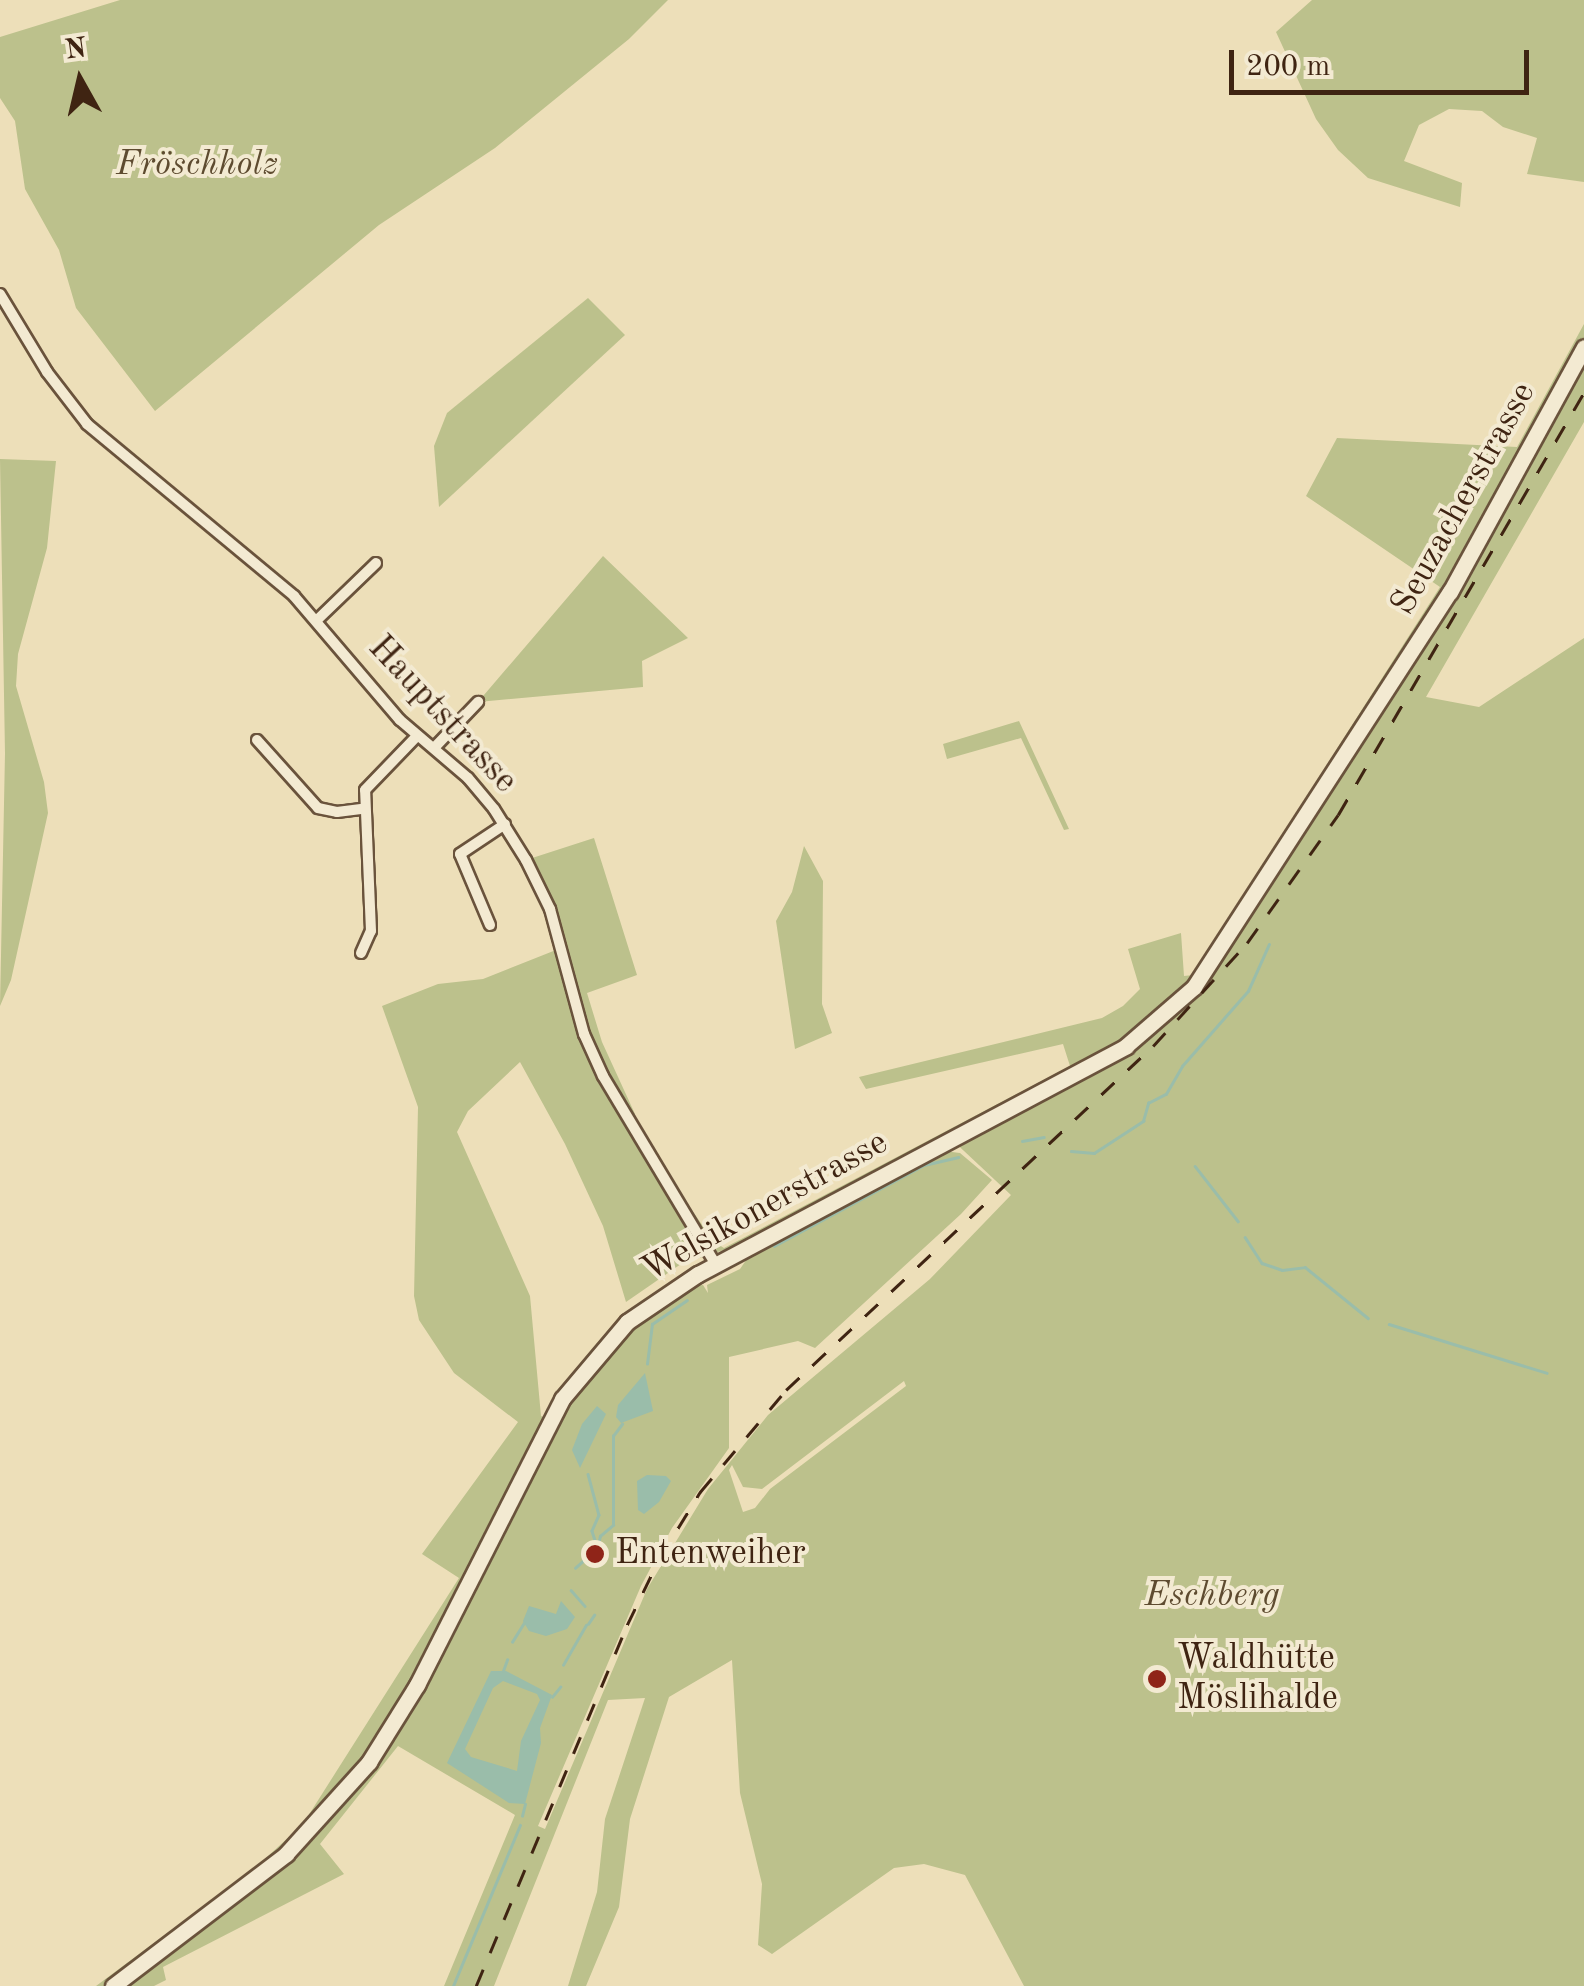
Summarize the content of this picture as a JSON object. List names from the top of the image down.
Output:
{
  "streets": {
    "main road": ["Seuzacherstrasse", "Welsikonerstrasse"],
    "street": ["Hauptstrasse"]
  },
  "crossings": [
    ["Seuzacherstrasse", "Welsikonerstrasse"],
    ["Hauptstrasse", "Welsikonerstrasse"]
  ],
  "parks": ["Fröschholz", "Eschberg"],
  "places": ["Entenweiher", "Waldhütte Möslihalde"],
  "scale_bar": "200 m",
  "north": "top"
}
